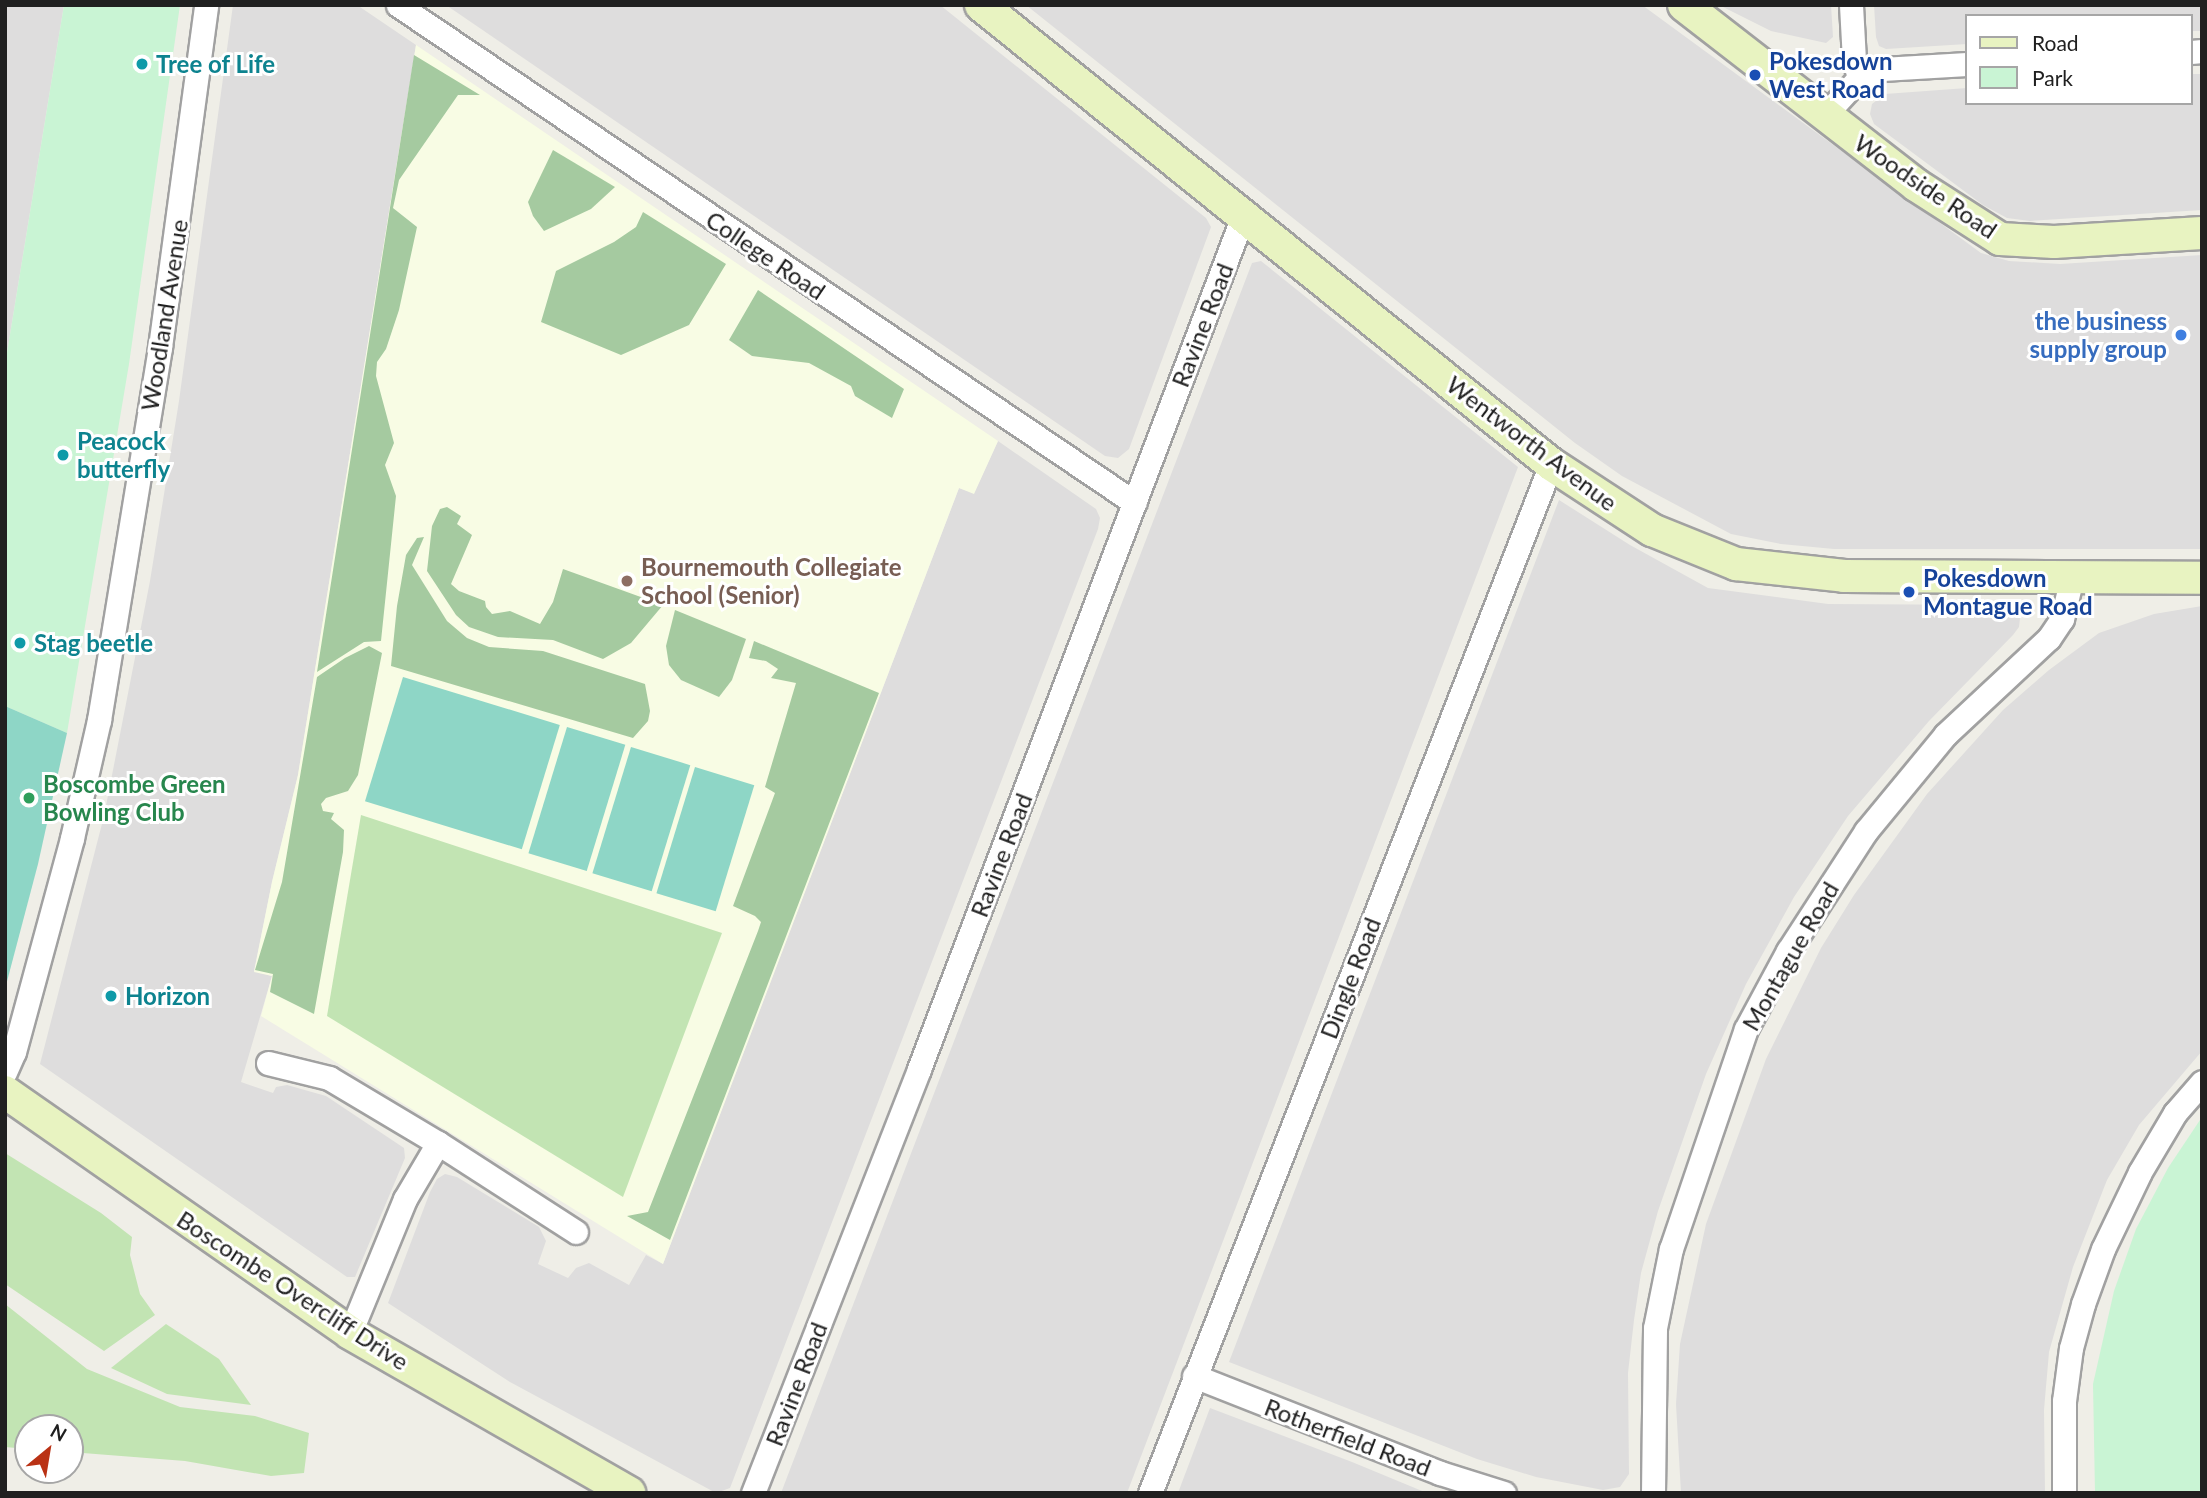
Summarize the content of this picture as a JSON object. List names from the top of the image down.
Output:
{
  "streets": {
    "street": [
      "Woodside Road",
      "College Road",
      "Woodland Avenue",
      "Ravine Road",
      "Wentworth Avenue",
      "Montague Road",
      "Dingle Road",
      "Boscombe Overcliff Drive",
      "Rotherfield Road"
    ]
  },
  "crossings": [
    ["College Road", "Ravine Road"],
    ["Ravine Road", "Wentworth Avenue"],
    ["Wentworth Avenue", "Montague Road"],
    ["Wentworth Avenue", "Dingle Road"],
    ["Dingle Road", "Rotherfield Road"]
  ],
  "places": [
    "Tree of Life",
    "Pokesdown West Road",
    "the business supply group",
    "Peacock butterfly",
    "Bournemouth Collegiate School (Senior)",
    "Pokesdown Montague Road",
    "Stag beetle",
    "Boscombe Green Bowling Club",
    "Horizon"
  ],
  "legend": ["Road", "Park"],
  "north": "top right"
}
